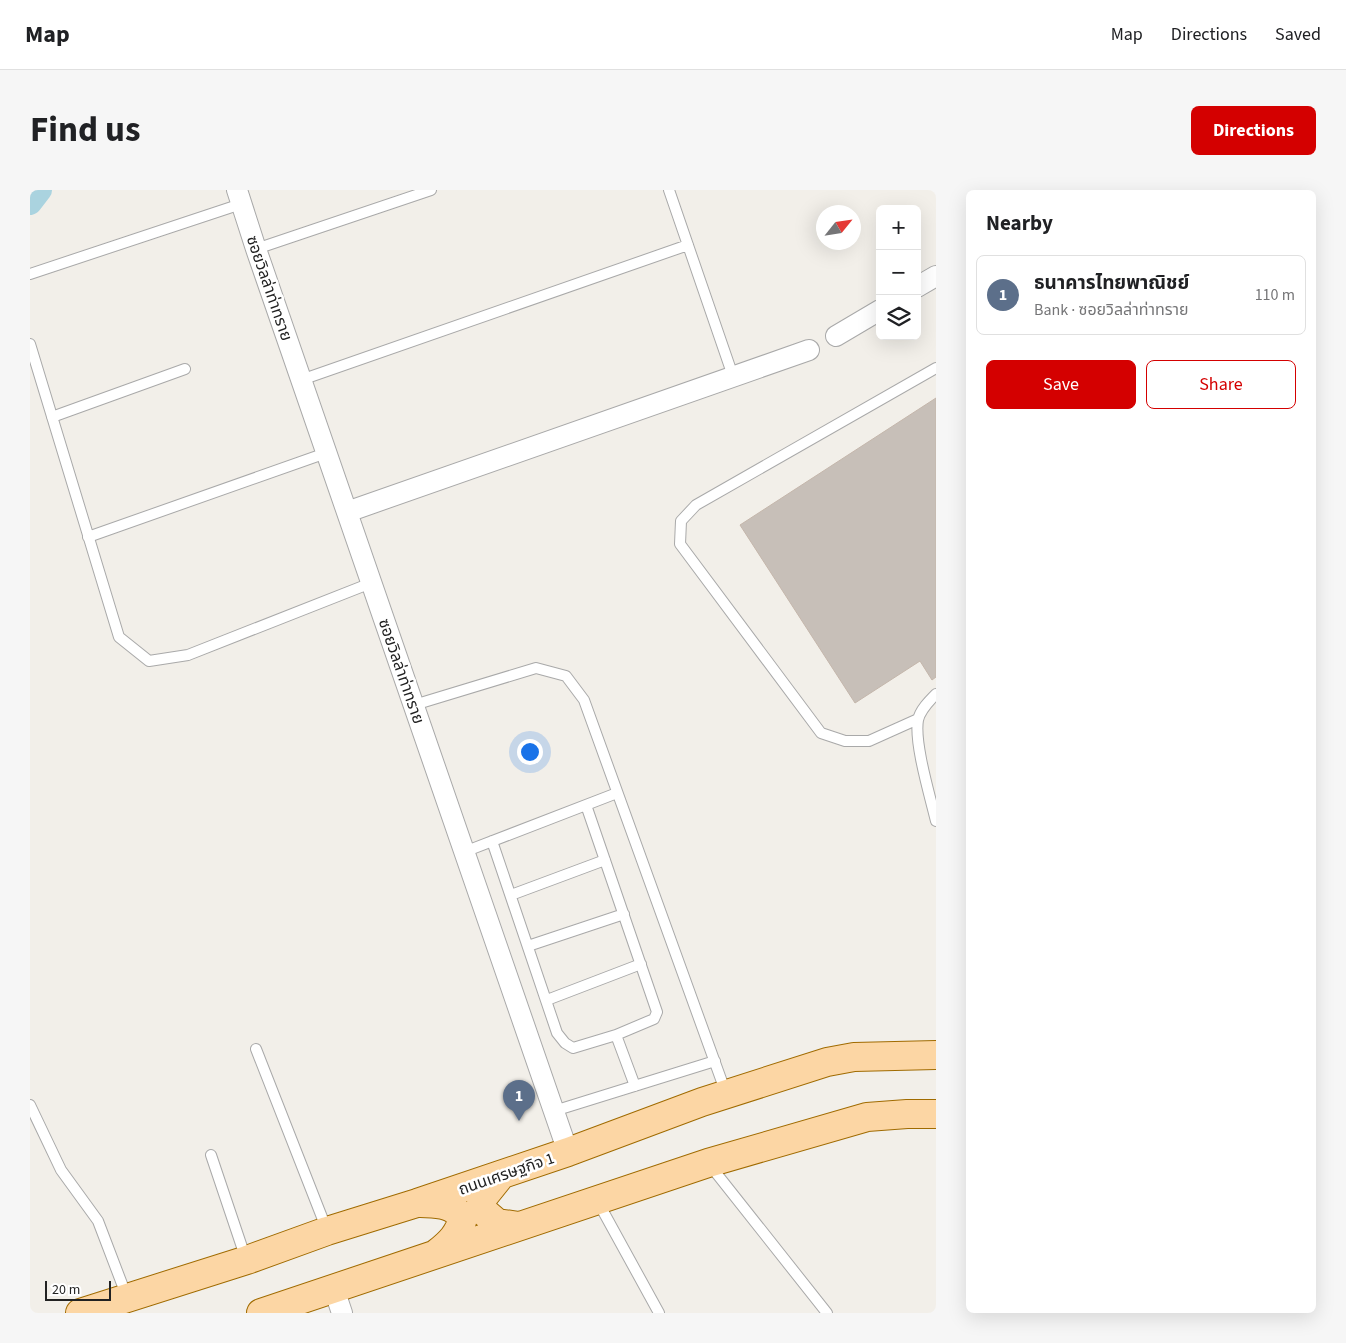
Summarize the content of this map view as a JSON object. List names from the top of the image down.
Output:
{
  "streets": {
    "main road": ["ถนนเศรษฐกิจ 1"],
    "street": ["ซอยวิลล่าท่าทราย"]
  },
  "crossings": [
    ["ซอยวิลล่าท่าทราย", "ถนนเศรษฐกิจ 1"]
  ],
  "scale_bar": "20 m",
  "north": "top right",
  "page": {
    "header": "Map",
    "nav": ["Map", "Directions", "Saved"],
    "title": "Find us",
    "buttons": [
      "Directions",
      ["Save", "Share"]
    ],
    "heading": "Nearby",
    "map_buttons": ["+", "−"],
    "list": [
      {
        "mark": "1",
        "name": "ธนาคารไทยพาณิชย์",
        "note": "Bank · ซอยวิลล่าท่าทราย",
        "value": "110 m"
      }
    ],
    "pins": "1",
    "scale": "20 m"
  }
}
